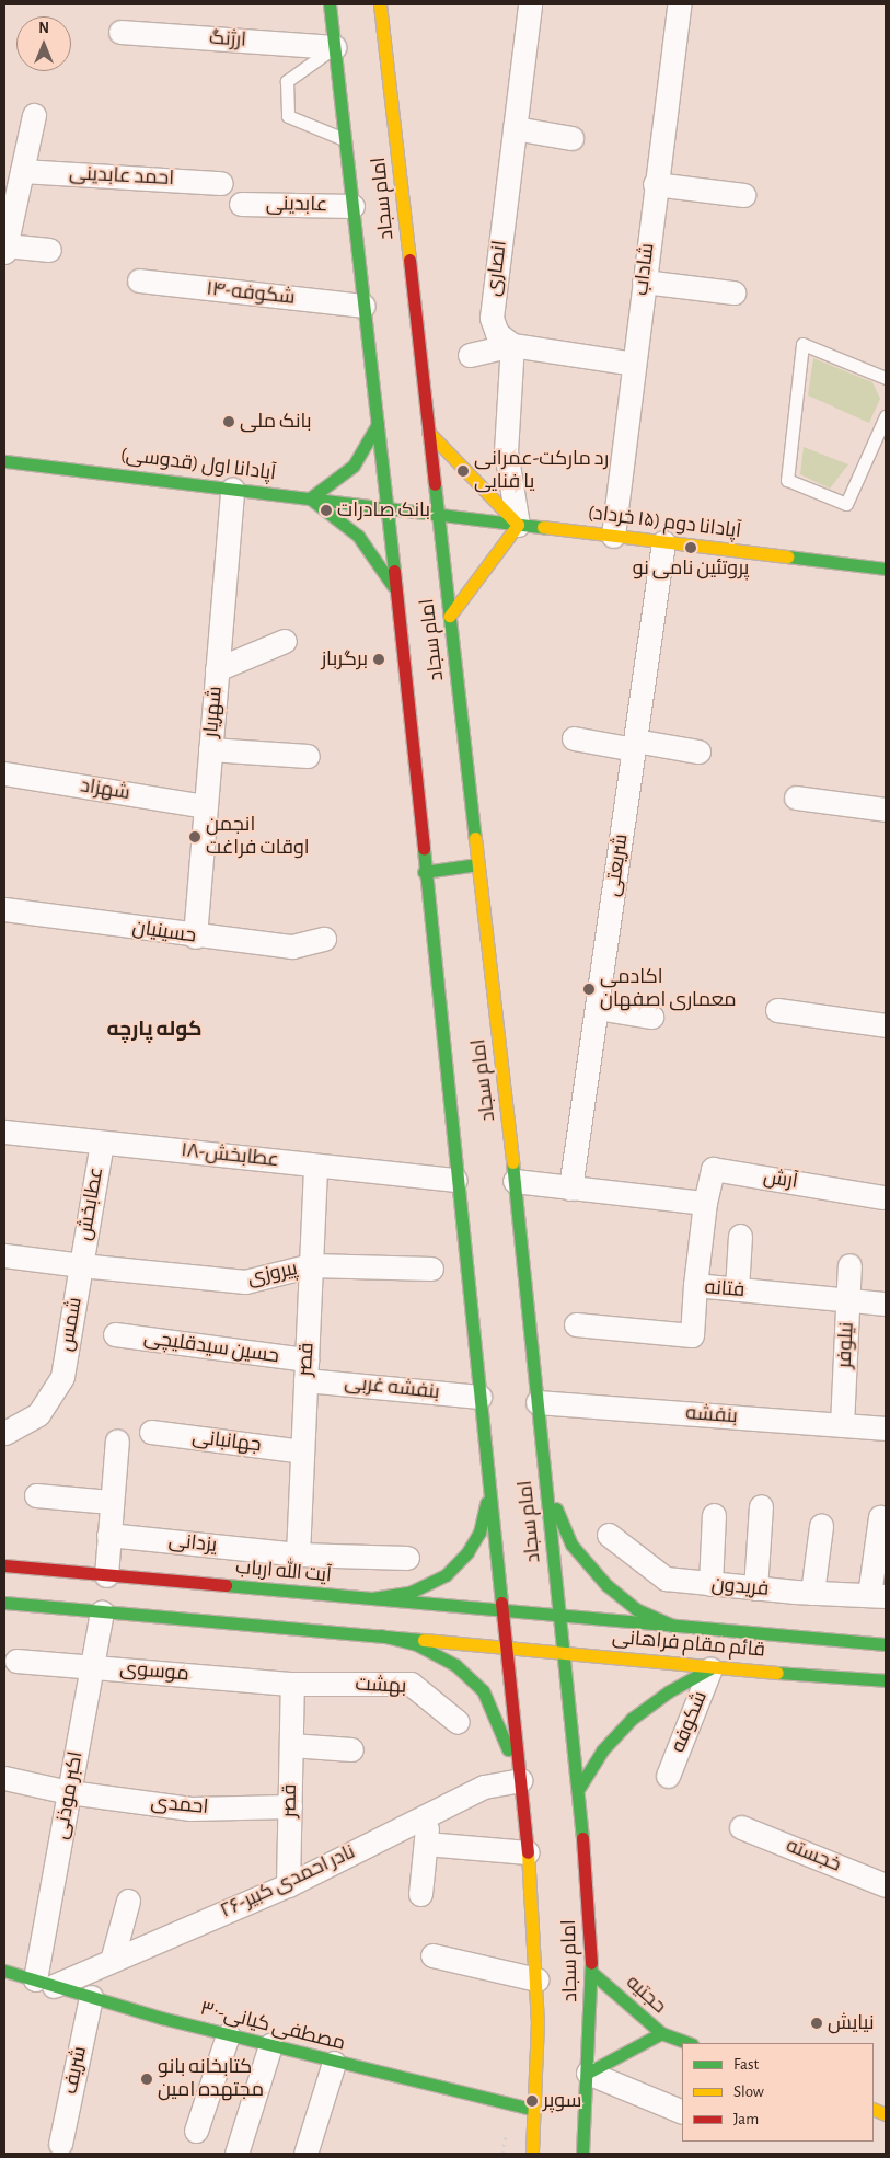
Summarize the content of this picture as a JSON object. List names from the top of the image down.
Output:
{
  "streets": {
    "main road": [
      "امام سجاد",
      "آپادانا اول (قدوسی)",
      "آپادانا دوم (۱۵ خرداد)",
      "آیت الله ارباب",
      "قائم مقام فراهانی",
      "حجتیه",
      "۳۰-مصطفی کیانی"
    ],
    "street": [
      "ارژنگ",
      "احمد عابدینی",
      "عابدینی",
      "انصاری",
      "شاداب",
      "۱۴-شکوفه",
      "شهریار",
      "شهزاد",
      "شریعتی",
      "حسینیان",
      "۱۸-عطابخش",
      "آرش",
      "عطابخش",
      "پیروزی",
      "فتانه",
      "شمس",
      "نیلوفر",
      "حسین سیدقلیچی",
      "قصر",
      "بنفشه غربی",
      "بنفشه",
      "جهانبانی",
      "یزدانی",
      "فریدون",
      "موسوی",
      "بهشت",
      "شکوفه",
      "اکبر موذنی",
      "احمدی",
      "خجسته",
      "۲۶-نادر احمدی کبیر",
      "شریف"
    ]
  },
  "crossings": [
    ["ارژنگ", "امام سجاد"],
    ["امام سجاد", "عابدینی"],
    ["امام سجاد", "۱۴-شکوفه"],
    ["امام سجاد", "آپادانا اول (قدوسی)"],
    ["امام سجاد", "آپادانا دوم (۱۵ خرداد)"],
    ["امام سجاد", "۱۸-عطابخش"],
    ["امام سجاد", "بنفشه غربی"],
    ["امام سجاد", "بنفشه"],
    ["امام سجاد", "آیت الله ارباب"],
    ["امام سجاد", "قائم مقام فراهانی"],
    ["امام سجاد", "۲۶-نادر احمدی کبیر"],
    ["امام سجاد", "حجتیه"],
    ["امام سجاد", "۳۰-مصطفی کیانی"],
    ["شاداب", "آپادانا دوم (۱۵ خرداد)"],
    ["آپادانا اول (قدوسی)", "آپادانا دوم (۱۵ خرداد)"],
    ["آپادانا اول (قدوسی)", "شهریار"],
    ["آپادانا دوم (۱۵ خرداد)", "شریعتی"],
    ["شهریار", "شهزاد"],
    ["شهریار", "حسینیان"],
    ["۱۸-عطابخش", "عطابخش"],
    ["۱۸-عطابخش", "قصر"],
    ["آرش", "فتانه"],
    ["عطابخش", "پیروزی"],
    ["عطابخش", "شمس"],
    ["پیروزی", "شمس"],
    ["پیروزی", "قصر"],
    ["فتانه", "نیلوفر"],
    ["نیلوفر", "بنفشه"],
    ["حسین سیدقلیچی", "قصر"],
    ["حسین سیدقلیچی", "بنفشه غربی"],
    ["قصر", "بنفشه غربی"],
    ["قصر", "جهانبانی"],
    ["قصر", "یزدانی"],
    ["قصر", "موسوی"],
    ["قصر", "بهشت"],
    ["قصر", "احمدی"],
    ["قصر", "۲۶-نادر احمدی کبیر"],
    ["آیت الله ارباب", "قائم مقام فراهانی"],
    ["قائم مقام فراهانی", "شکوفه"],
    ["موسوی", "بهشت"],
    ["موسوی", "اکبر موذنی"],
    ["اکبر موذنی", "احمدی"],
    ["اکبر موذنی", "۲۶-نادر احمدی کبیر"],
    ["اکبر موذنی", "۳۰-مصطفی کیانی"],
    ["۲۶-نادر احمدی کبیر", "۳۰-مصطفی کیانی"],
    ["۳۰-مصطفی کیانی", "شریف"]
  ],
  "districts": ["کوله پارچه"],
  "places": [
    "بانک ملی",
    "رد مارکت-عمرانی یا فنایی",
    "بانک صادرات",
    "پروتئین نامی نو",
    "برگرباز",
    "انجمن اوقات فراغت",
    "اکادمی معماری اصفهان",
    "نیایش",
    "کتابخانه بانو مجتهده امین",
    "سوپر"
  ],
  "legend": ["Fast", "Slow", "Jam"],
  "north": "top"
}
